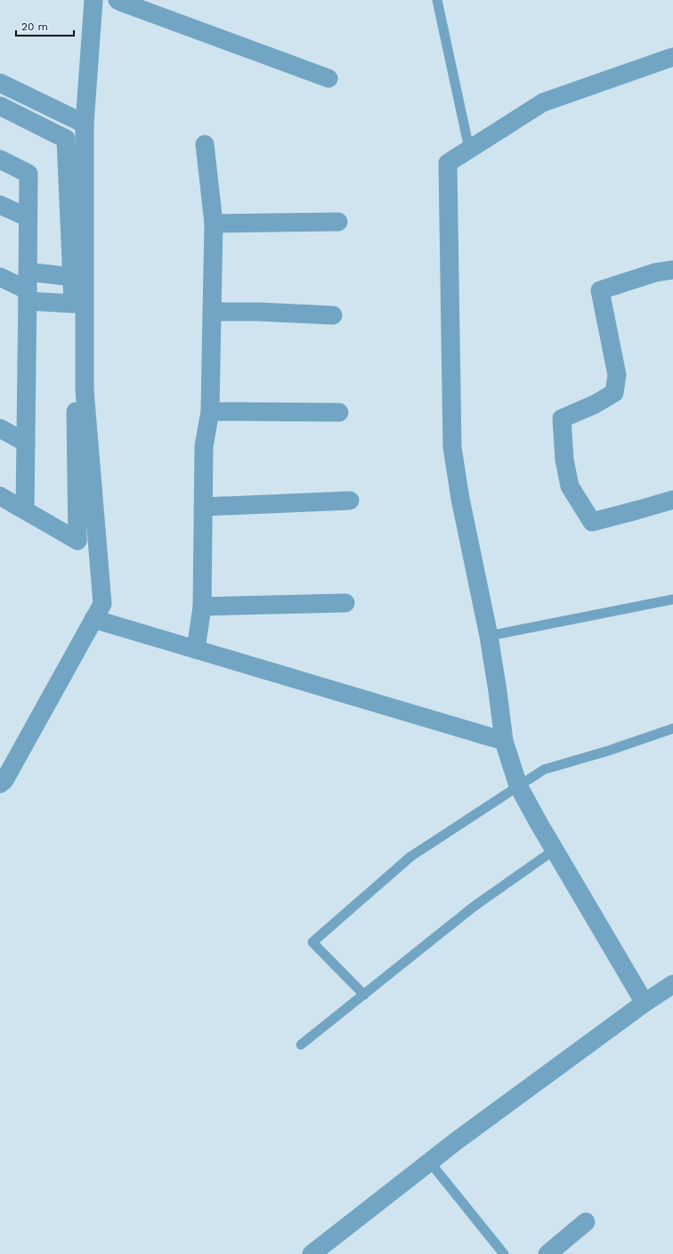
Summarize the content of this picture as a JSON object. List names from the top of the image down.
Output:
{
  "scale_bar": "20 m"
}
